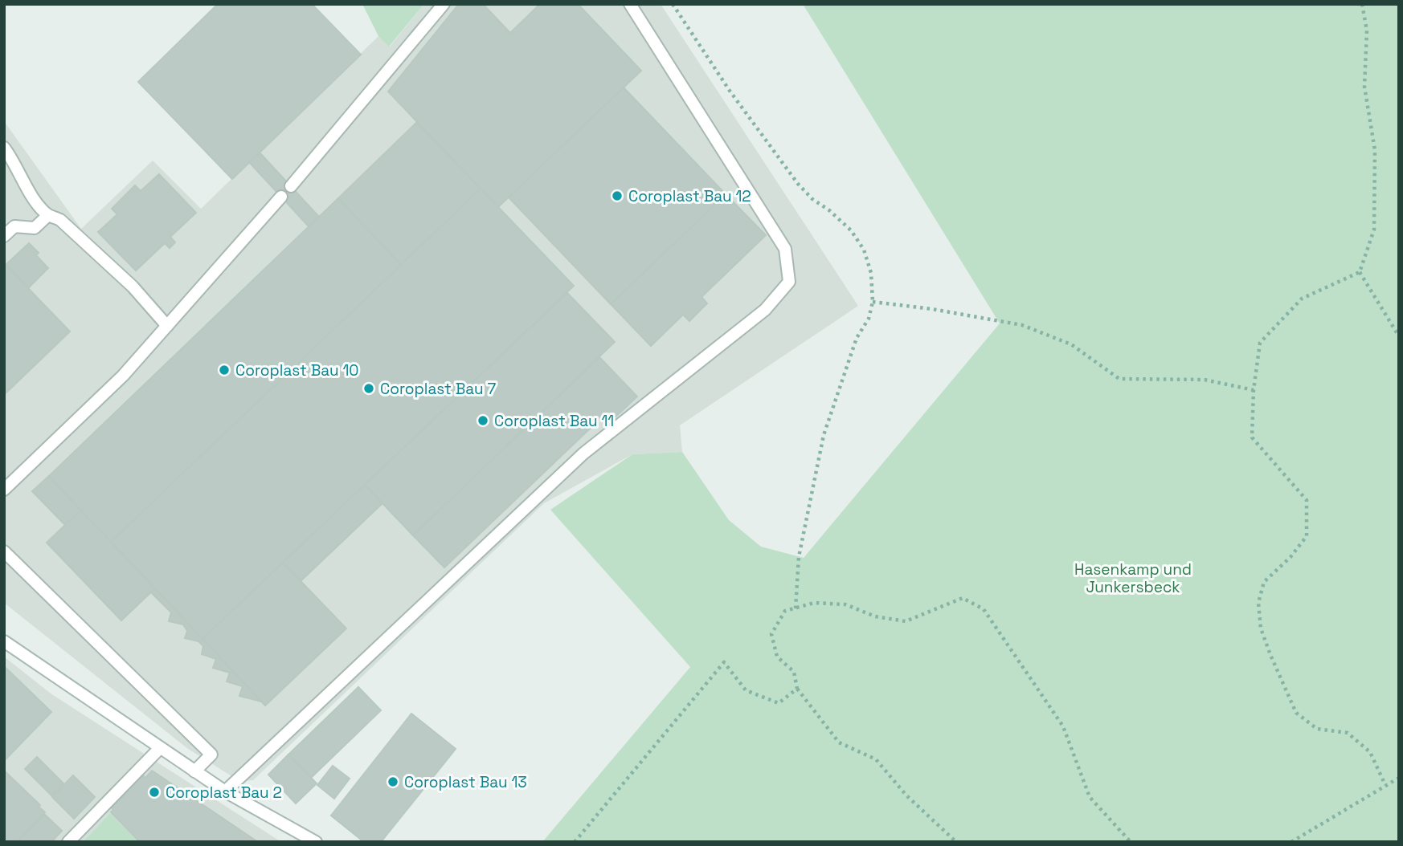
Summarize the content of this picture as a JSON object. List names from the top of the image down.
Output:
{
  "parks": ["Hasenkamp und Junkersbeck"],
  "places": [
    "Coroplast Bau 12",
    "Coroplast Bau 10",
    "Coroplast Bau 7",
    "Coroplast Bau 11",
    "Coroplast Bau 13",
    "Coroplast Bau 2"
  ]
}
